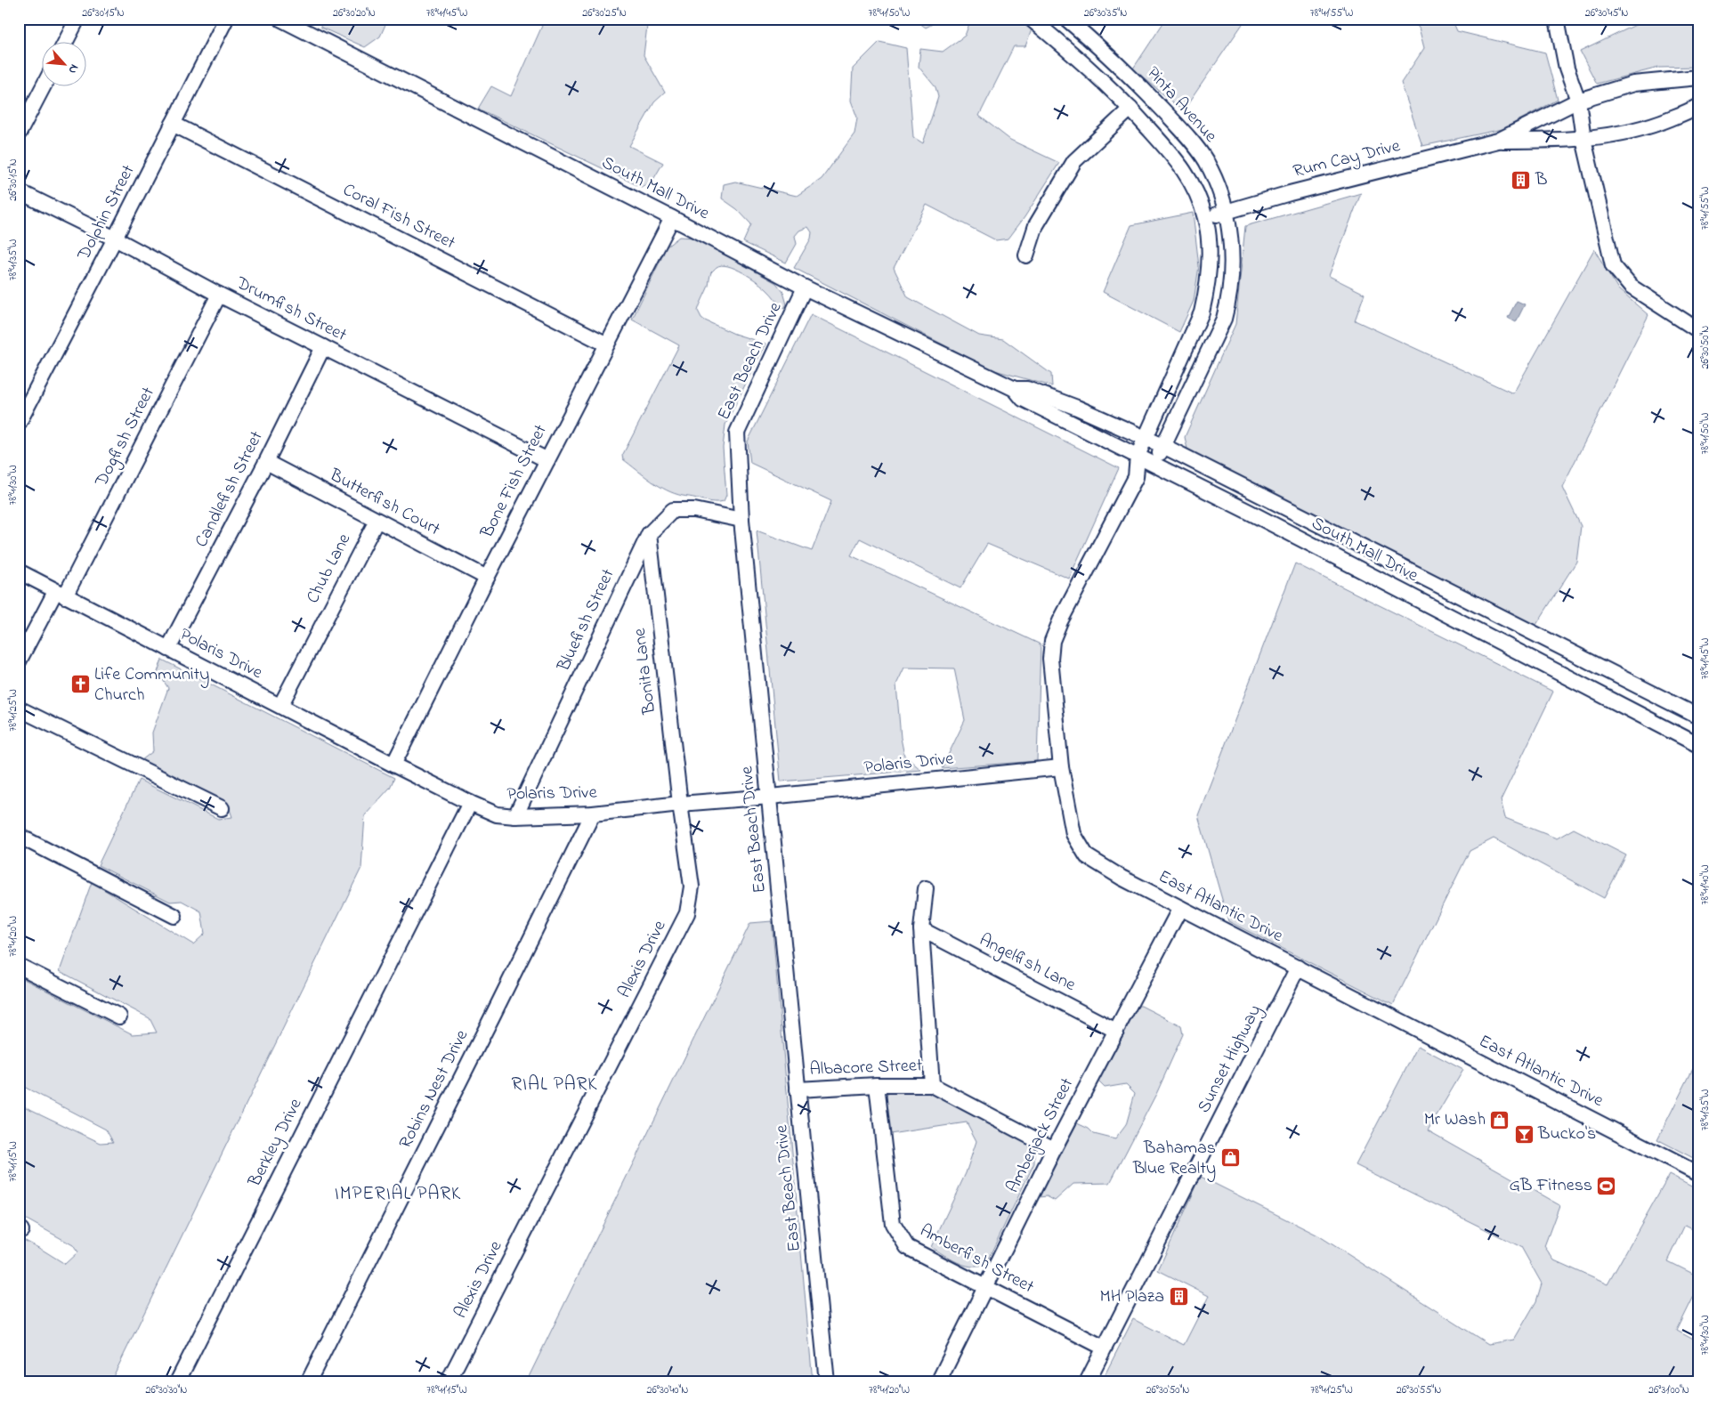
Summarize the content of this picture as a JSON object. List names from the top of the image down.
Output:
{
  "streets": {
    "street": [
      "Pinta Avenue",
      "Rum Cay Drive",
      "South Mall Drive",
      "Dolphin Street",
      "Coral Fish Street",
      "Drumfish Street",
      "East Beach Drive",
      "Dogfish Street",
      "Bone Fish Street",
      "Candlefish Street",
      "Butterfish Court",
      "Chub Lane",
      "Bluefish Street",
      "Polaris Drive",
      "Bonita Lane",
      "East Atlantic Drive",
      "Alexis Drive",
      "Angelfish Lane",
      "Sunset Highway",
      "Albacore Street",
      "Robins Nest Drive",
      "Amberjack Street",
      "Berkley Drive",
      "Amberfish Street"
    ]
  },
  "crossings": [
    ["Pinta Avenue", "Rum Cay Drive"],
    ["Pinta Avenue", "South Mall Drive"],
    ["Pinta Avenue", "East Atlantic Drive"],
    ["South Mall Drive", "East Beach Drive"],
    ["South Mall Drive", "Bone Fish Street"],
    ["South Mall Drive", "East Atlantic Drive"],
    ["Dolphin Street", "Coral Fish Street"],
    ["Dolphin Street", "Drumfish Street"],
    ["Coral Fish Street", "Bone Fish Street"],
    ["Drumfish Street", "Dogfish Street"],
    ["Drumfish Street", "Bone Fish Street"],
    ["Drumfish Street", "Candlefish Street"],
    ["East Beach Drive", "Bluefish Street"],
    ["East Beach Drive", "Polaris Drive"],
    ["East Beach Drive", "Albacore Street"],
    ["Dogfish Street", "Polaris Drive"],
    ["Bone Fish Street", "Butterfish Court"],
    ["Bone Fish Street", "Polaris Drive"],
    ["Candlefish Street", "Butterfish Court"],
    ["Candlefish Street", "Polaris Drive"],
    ["Butterfish Court", "Chub Lane"],
    ["Chub Lane", "Polaris Drive"],
    ["Bluefish Street", "Polaris Drive"],
    ["Bluefish Street", "Bonita Lane"],
    ["Polaris Drive", "Bonita Lane"],
    ["Polaris Drive", "East Atlantic Drive"],
    ["Polaris Drive", "Alexis Drive"],
    ["Polaris Drive", "Robins Nest Drive"],
    ["Polaris Drive", "Berkley Drive"],
    ["Bonita Lane", "Alexis Drive"],
    ["East Atlantic Drive", "Sunset Highway"],
    ["East Atlantic Drive", "Amberjack Street"],
    ["Angelfish Lane", "Amberjack Street"],
    ["Sunset Highway", "Amberfish Street"],
    ["Albacore Street", "Amberjack Street"],
    ["Albacore Street", "Amberfish Street"],
    ["Amberjack Street", "Amberfish Street"]
  ],
  "districts": ["RIAL PARK", "IMPERIAL PARK"],
  "places": {
    "building": ["B", "MH Plaza"],
    "church": ["Life Community Church"],
    "shop": ["Mr Wash", "Bahamas Blue Realty"],
    "bar": ["Bucko's"],
    "sports": ["GB Fitness"]
  },
  "north": "bottom right",
  "coordinates": [
    "26°30'15\"N",
    "26°30'20\"N",
    "78°41'45\"W",
    "26°30'25\"N",
    "78°41'50\"W",
    "26°30'35\"N",
    "78°41'55\"W",
    "26°30'45\"N",
    "78°41'35\"W",
    "26°30'50\"N",
    "78°41'30\"W",
    "78°41'25\"W",
    "78°41'40\"W",
    "78°41'20\"W",
    "78°41'15\"W",
    "26°30'30\"N",
    "26°30'40\"N",
    "26°30'55\"N",
    "26°31'00\"N"
  ]
}
